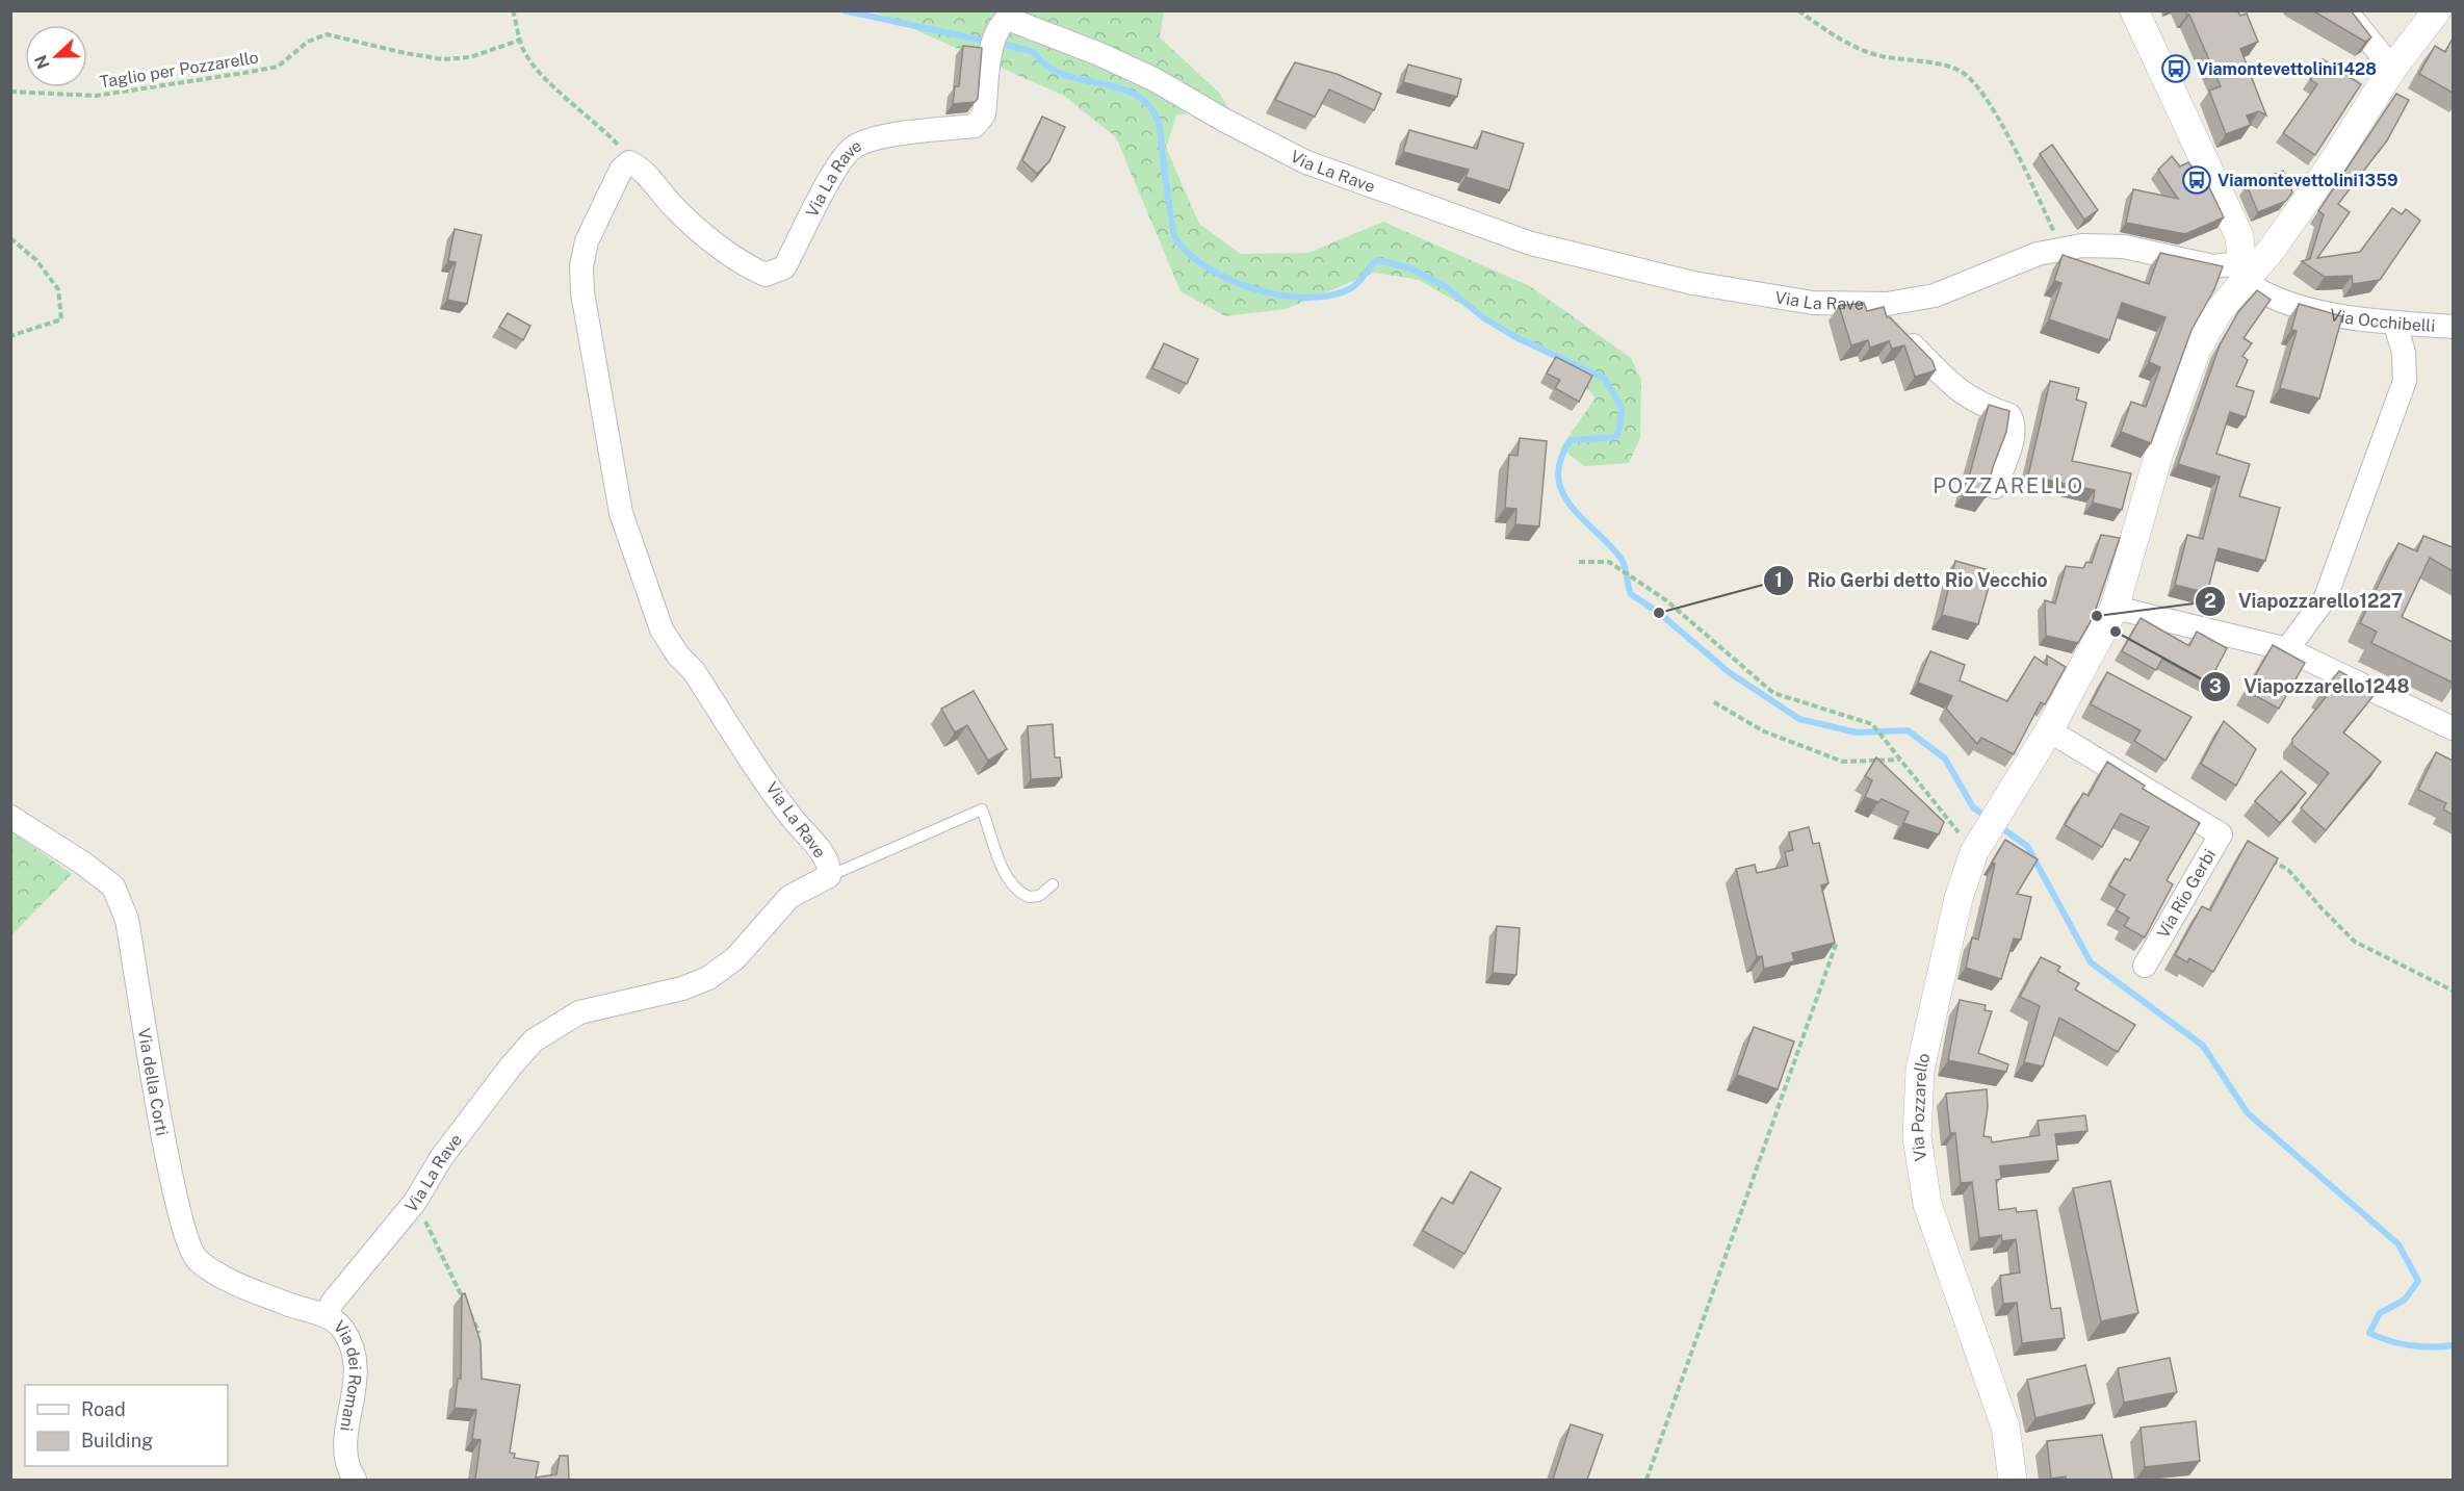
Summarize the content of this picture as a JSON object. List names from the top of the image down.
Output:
{
  "streets": {
    "street": [
      "Via La Rave",
      "Via Occhibelli",
      "Via Rio Gerbi",
      "Via della Corti",
      "Via Pozzarello",
      "Via dei Romani"
    ],
    "path": ["Taglio per Pozzarello"]
  },
  "crossings": [
    ["Via La Rave", "Via Occhibelli"],
    ["Via La Rave", "Via della Corti"],
    ["Via La Rave", "Via Pozzarello"],
    ["Via La Rave", "Via dei Romani"],
    ["Via Occhibelli", "Via Pozzarello"],
    ["Via Rio Gerbi", "Via Pozzarello"],
    ["Via della Corti", "Via dei Romani"]
  ],
  "districts": ["POZZARELLO"],
  "places": {
    "bus stop": ["Viamontevettolini1428", "Viamontevettolini1359"],
    "other": ["Rio Gerbi detto Rio Vecchio", "Viapozzarello1227", "Viapozzarello1248"]
  },
  "legend": ["Road", "Building"],
  "north": "left"
}
